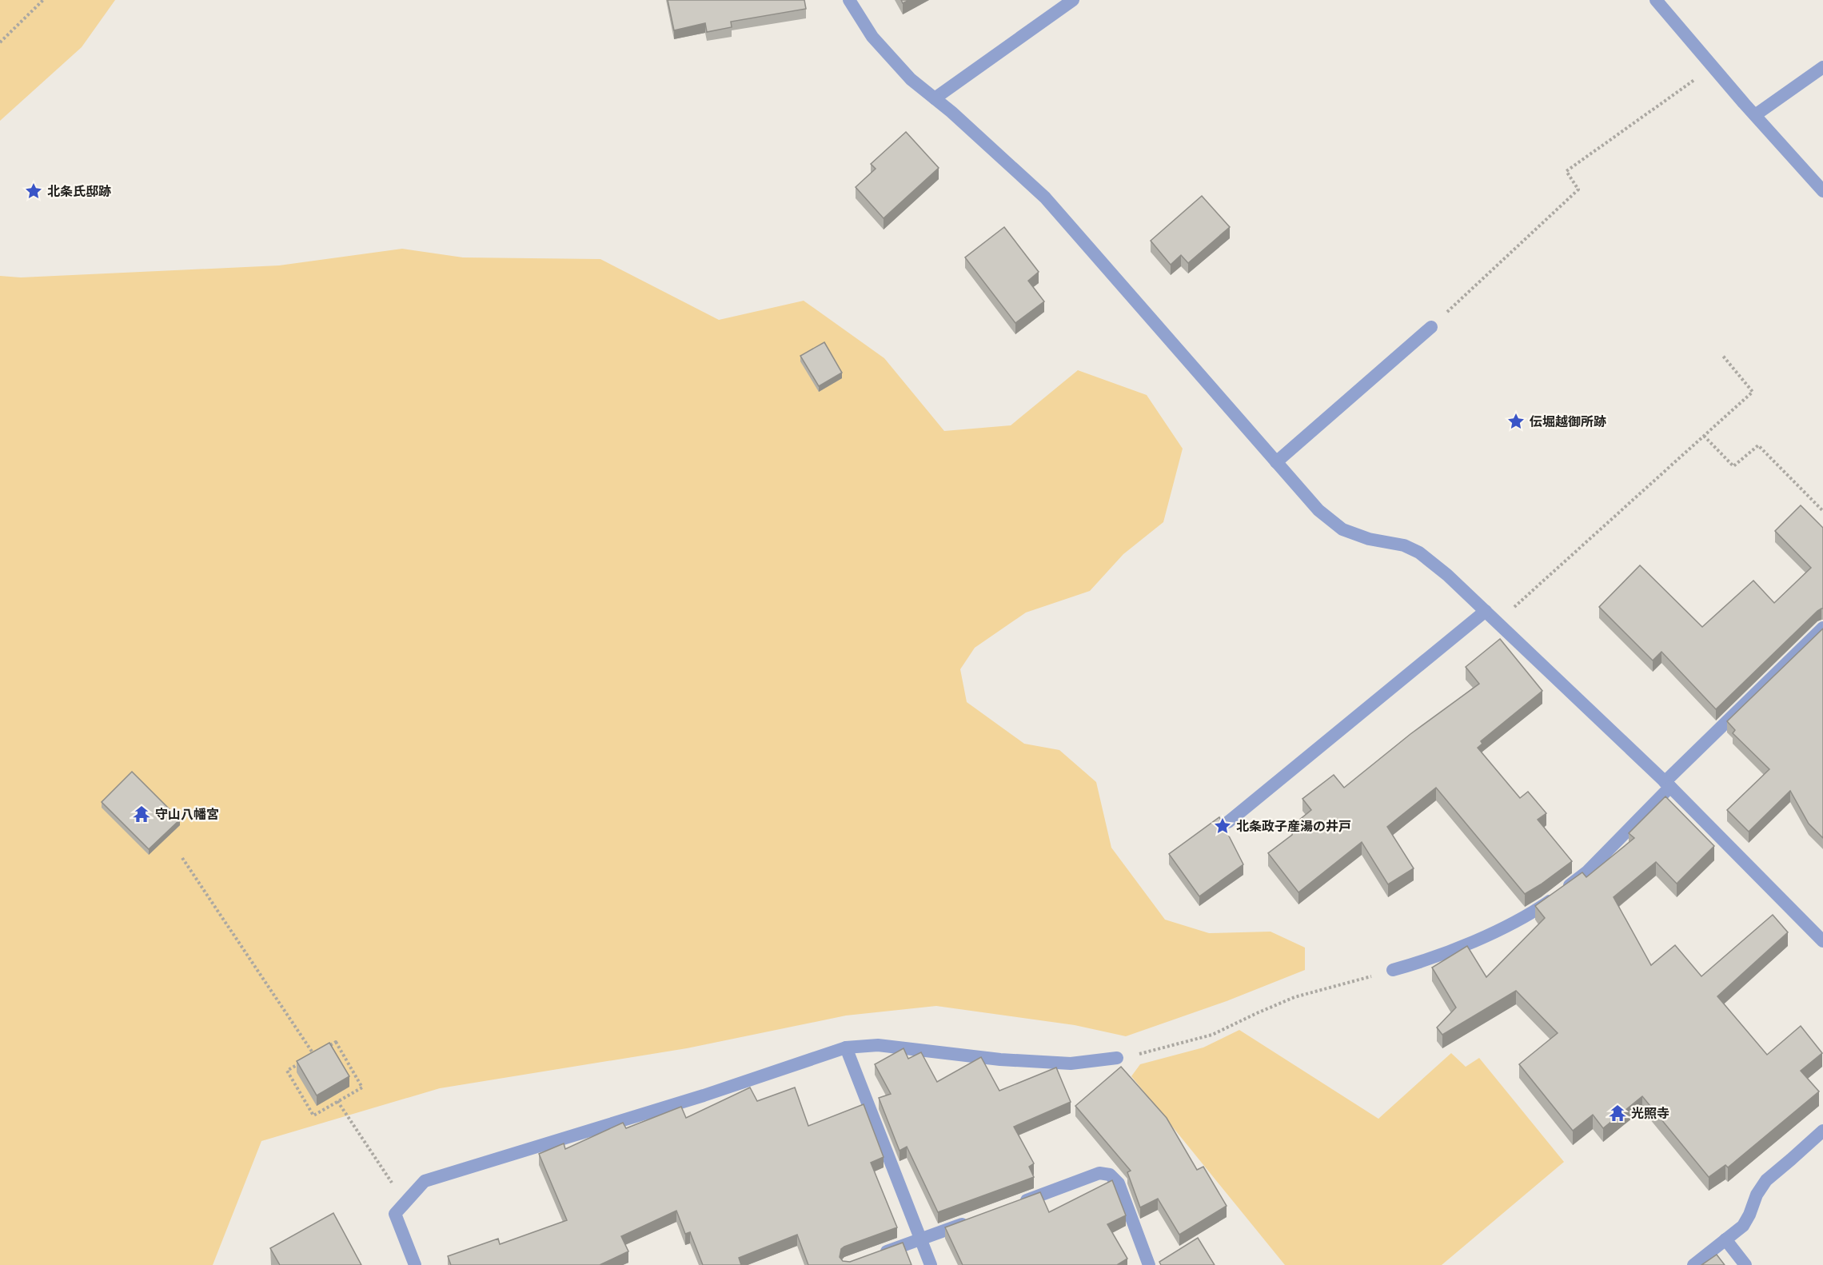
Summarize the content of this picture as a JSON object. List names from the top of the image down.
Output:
{
  "places": {
    "place": ["北条氏邸跡", "伝堀越御所跡", "北条政子産湯の井戸"],
    "temple": ["守山八幡宮", "光照寺"]
  }
}
